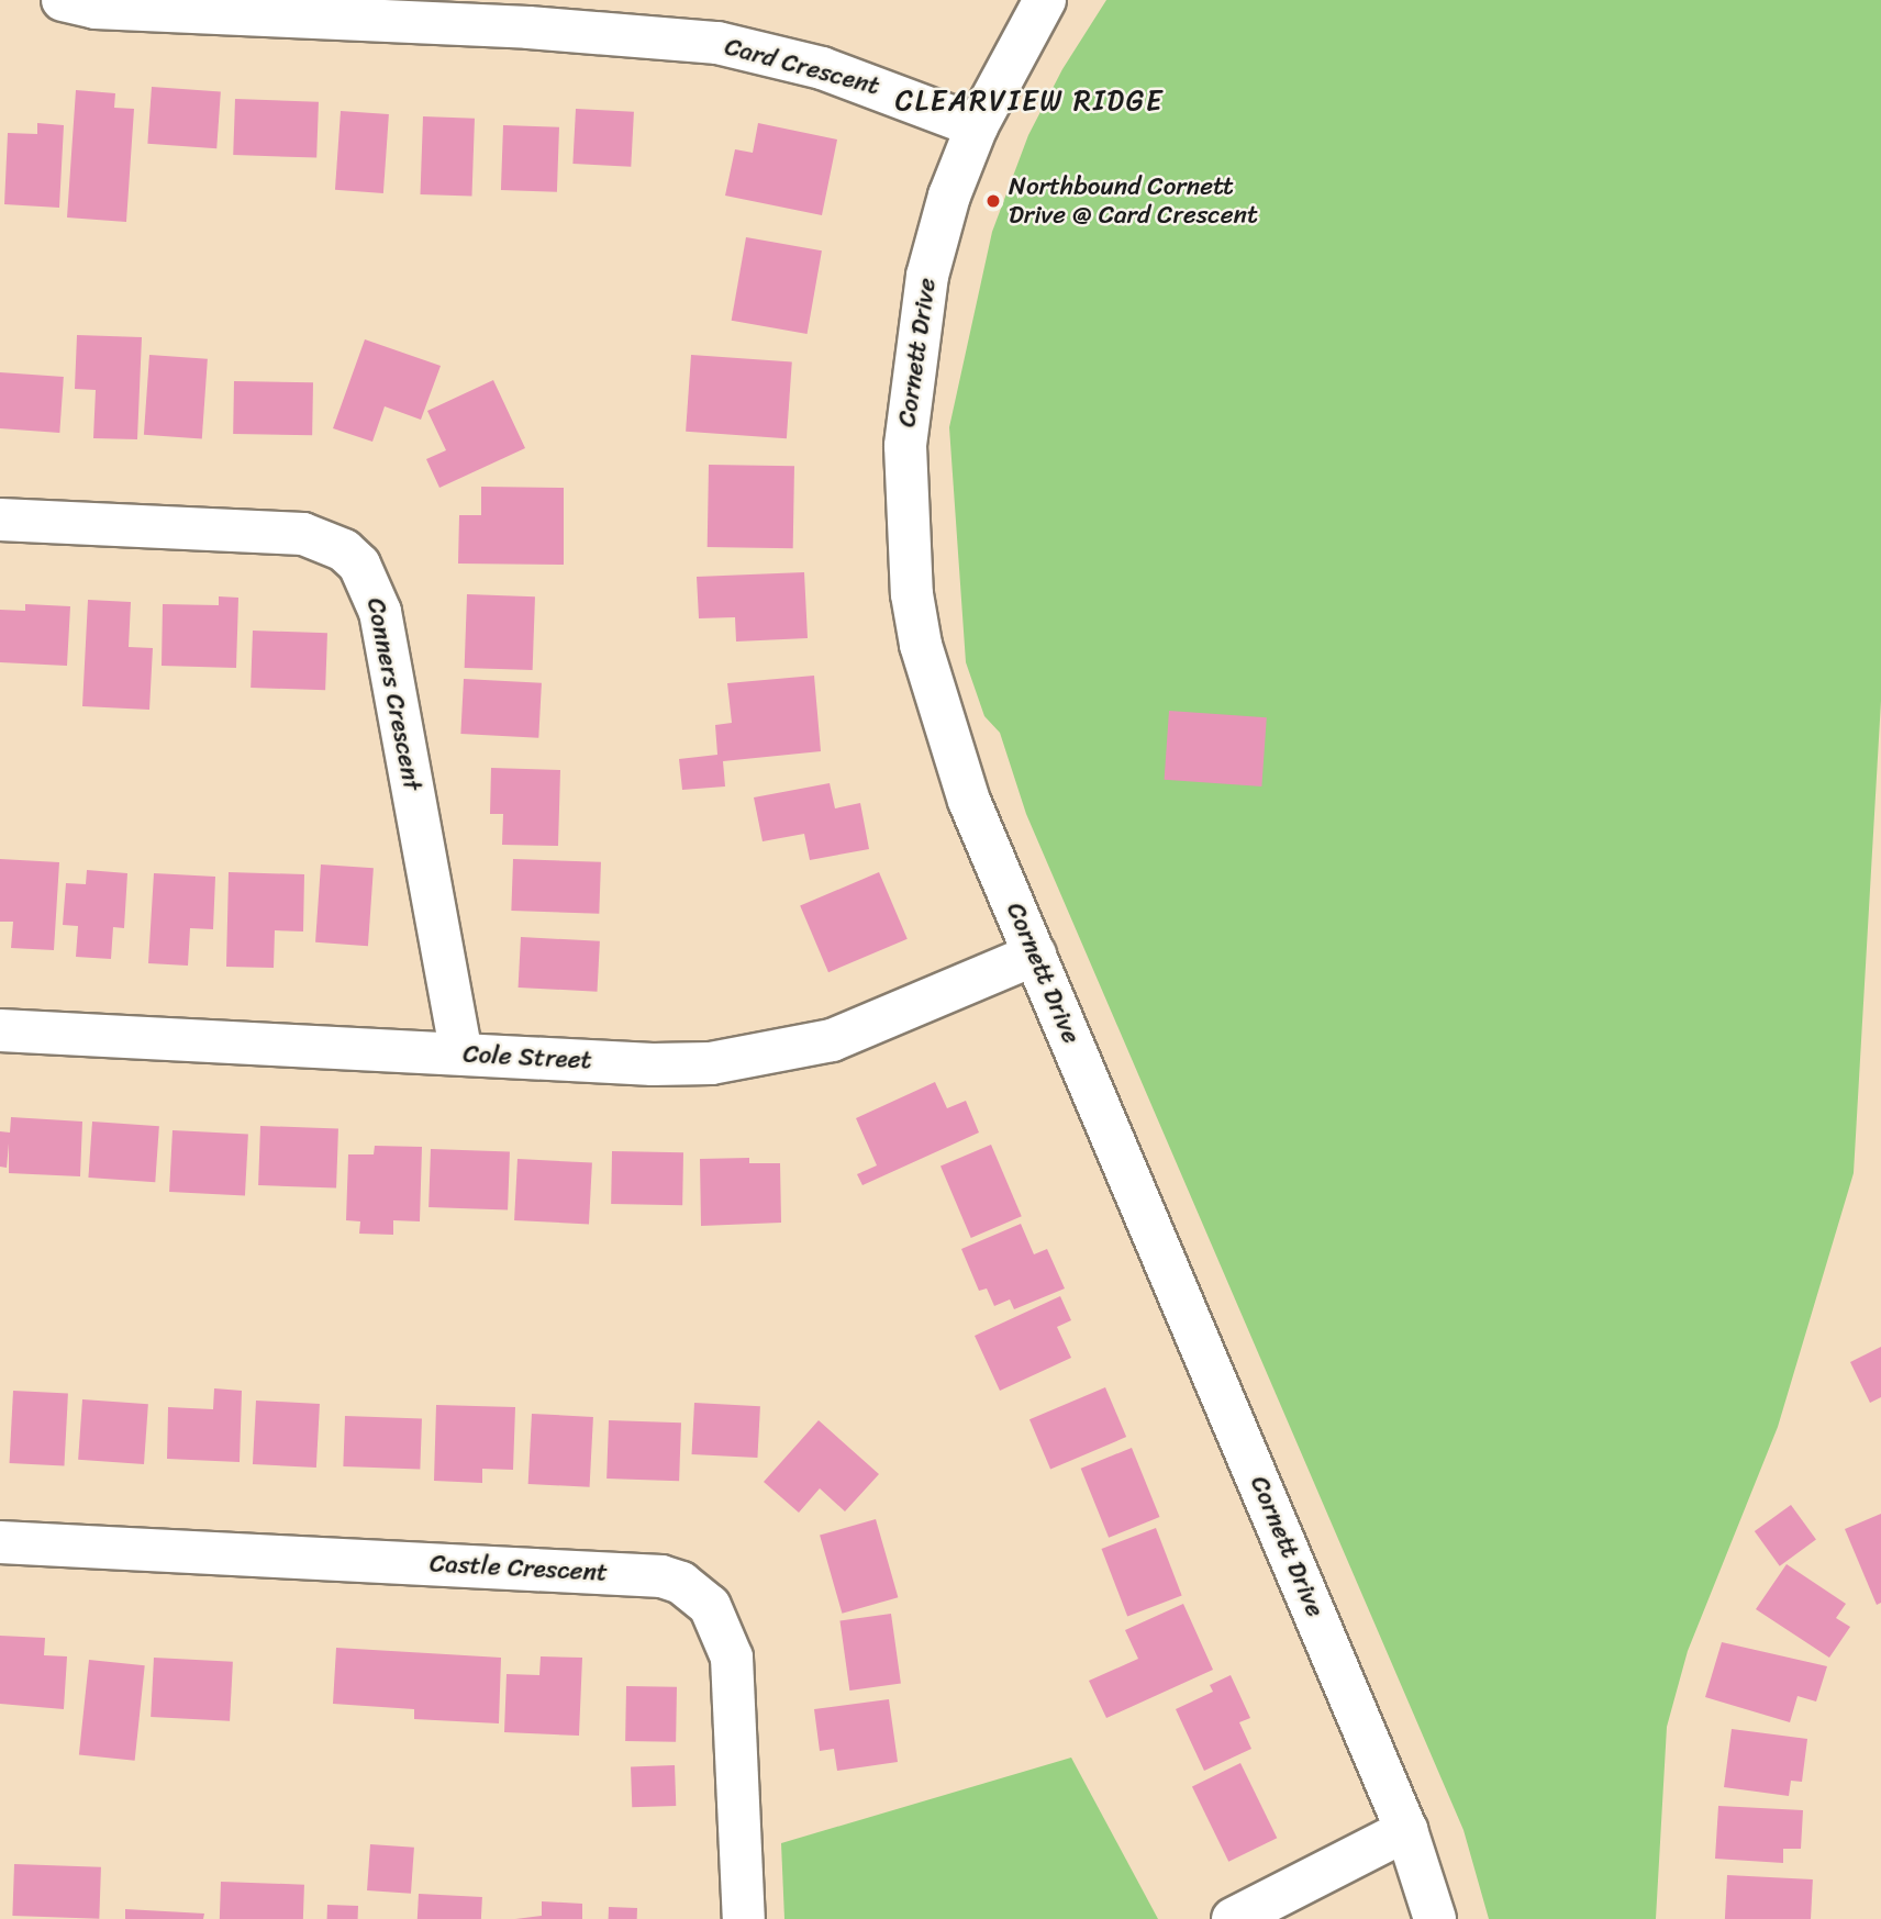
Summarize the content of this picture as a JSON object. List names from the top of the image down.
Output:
{
  "streets": {
    "street": [
      "Card Crescent",
      "Cornett Drive",
      "Conners Crescent",
      "Cole Street",
      "Castle Crescent"
    ]
  },
  "crossings": [
    ["Card Crescent", "Cornett Drive"],
    ["Cornett Drive", "Cole Street"],
    ["Conners Crescent", "Cole Street"]
  ],
  "districts": ["CLEARVIEW RIDGE"],
  "places": ["Northbound Cornett Drive @ Card Crescent"]
}
